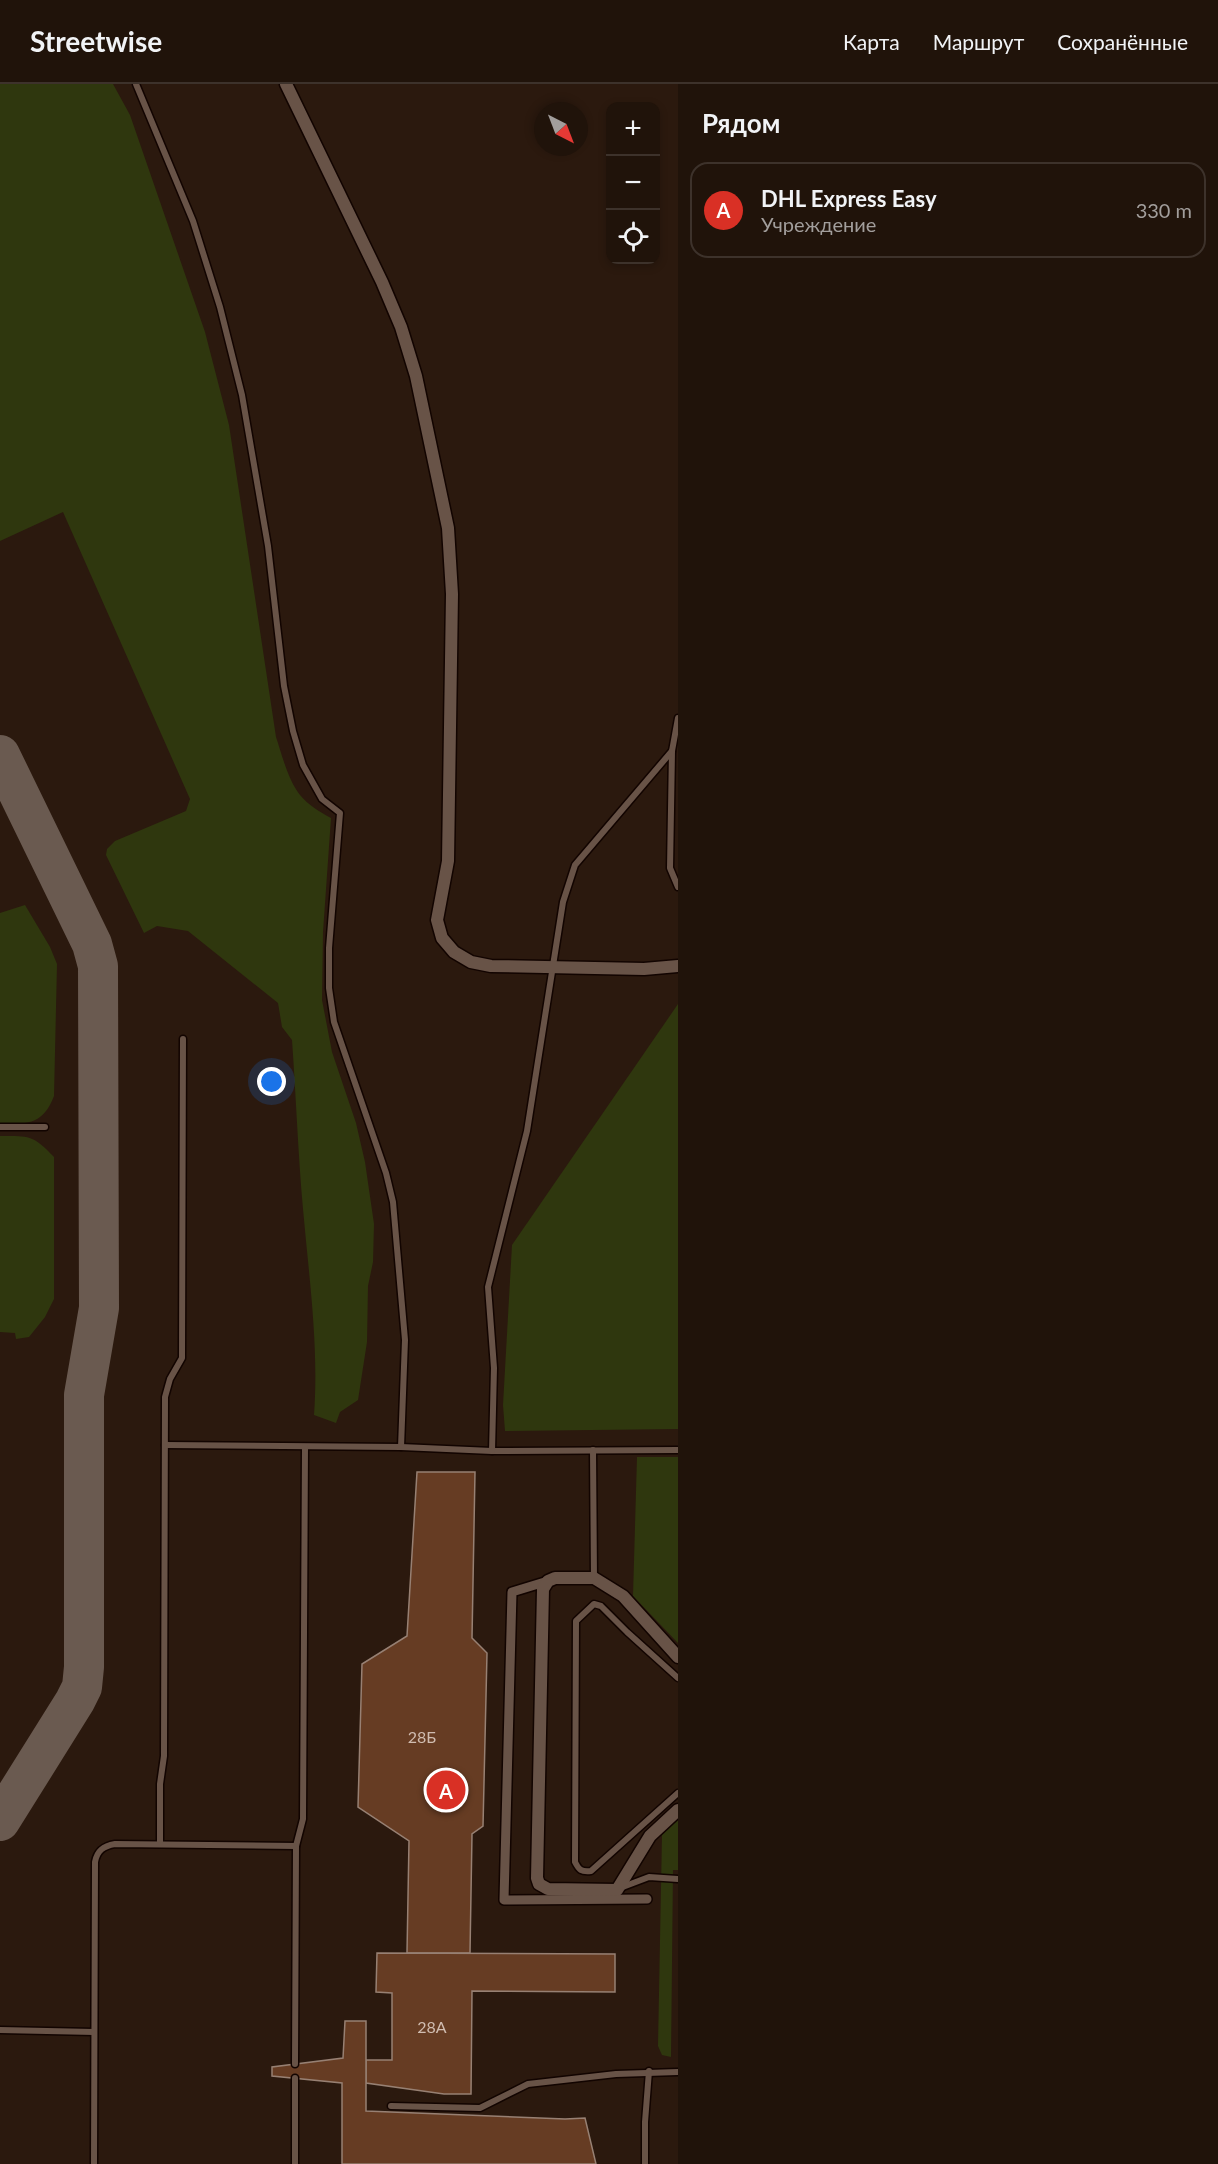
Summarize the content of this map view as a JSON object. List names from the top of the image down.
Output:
{
  "house_numbers": ["28Б", "28А"],
  "north": "bottom right",
  "page": {
    "header": "Streetwise",
    "nav": ["Карта", "Маршрут", "Сохранённые"],
    "heading": "Рядом",
    "map_buttons": ["+", "−"],
    "list": [
      {
        "mark": "A",
        "name": "DHL Express Easy",
        "note": "Учреждение",
        "value": "330 m"
      }
    ],
    "pins": "A"
  }
}
